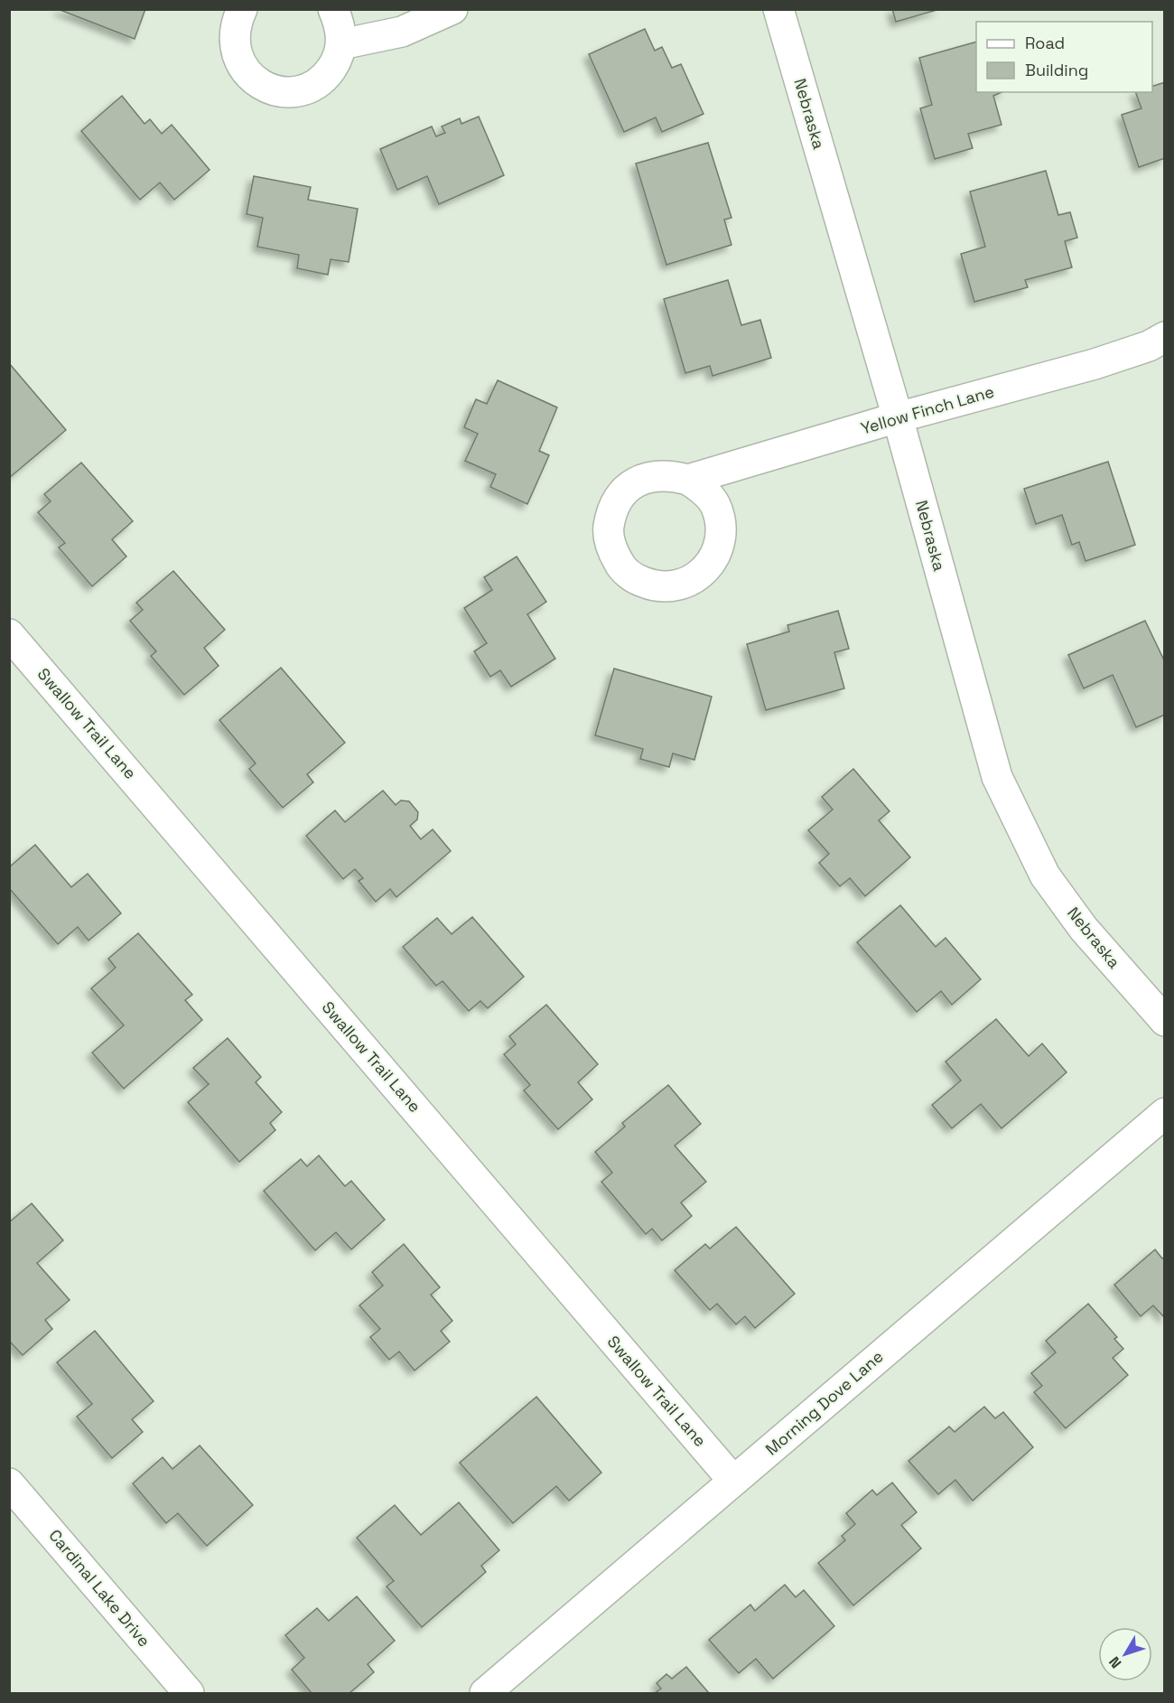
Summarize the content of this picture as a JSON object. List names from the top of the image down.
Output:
{
  "streets": {
    "street": [
      "Nebraska",
      "Yellow Finch Lane",
      "Swallow Trail Lane",
      "Morning Dove Lane",
      "Cardinal Lake Drive"
    ]
  },
  "crossings": [
    ["Nebraska", "Yellow Finch Lane"],
    ["Swallow Trail Lane", "Morning Dove Lane"]
  ],
  "legend": ["Road", "Building"],
  "north": "bottom left"
}
